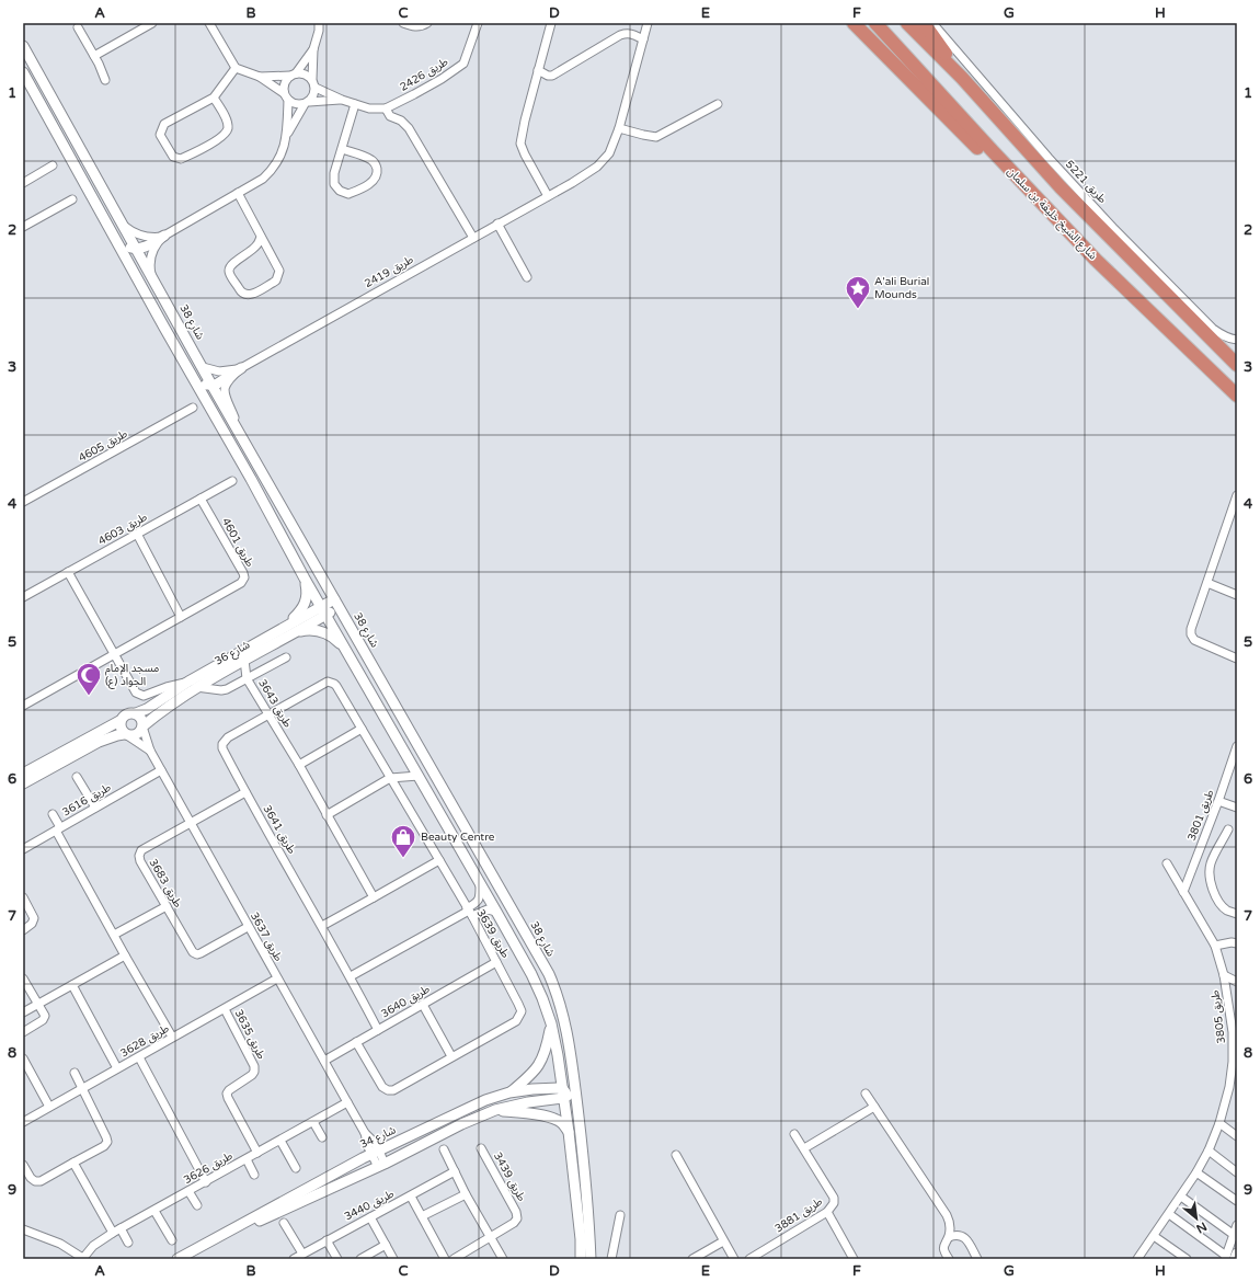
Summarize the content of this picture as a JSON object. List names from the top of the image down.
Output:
{
  "streets": {
    "highway": ["شارع الشيخ خليفة بن سلمان"],
    "street": [
      "طريق 2426",
      "طريق 5221",
      "طريق 2419",
      "شارع 38",
      "طريق 4605",
      "طريق 4603",
      "طريق 4601",
      "شارع 36",
      "طريق 3643",
      "طريق 3616",
      "طريق 3801",
      "طريق 3641",
      "طريق 3683",
      "طريق 3639",
      "طريق 3637",
      "طريق 3640",
      "طريق 3805",
      "طريق 3635",
      "طريق 3628",
      "شارع 34",
      "طريق 3626",
      "طريق 3439",
      "طريق 3440",
      "طريق 3881"
    ]
  },
  "crossings": [
    ["طريق 2419", "شارع 38"],
    ["شارع 38", "شارع 36"],
    ["طريق 4603", "طريق 4601"],
    ["شارع 36", "طريق 3643"],
    ["شارع 36", "طريق 3637"],
    ["طريق 3643", "طريق 3641"],
    ["طريق 3616", "طريق 3637"],
    ["طريق 3801", "طريق 3805"],
    ["طريق 3641", "طريق 3683"],
    ["طريق 3641", "طريق 3639"],
    ["طريق 3641", "طريق 3640"],
    ["طريق 3683", "طريق 3637"],
    ["طريق 3639", "طريق 3640"],
    ["طريق 3637", "طريق 3640"],
    ["طريق 3637", "طريق 3628"],
    ["طريق 3637", "شارع 34"],
    ["طريق 3637", "طريق 3626"],
    ["طريق 3635", "طريق 3628"],
    ["طريق 3635", "طريق 3626"]
  ],
  "places": {
    "place": ["A'ali Burial Mounds"],
    "mosque": ["مسجد الإمام الجواد (ع)"],
    "shop": ["Beauty Centre"]
  },
  "north": "bottom right",
  "grid": {
    "columns": [
      "A",
      "B",
      "C",
      "D",
      "E",
      "F",
      "G",
      "H"
    ],
    "rows": [
      "1",
      "2",
      "3",
      "4",
      "5",
      "6",
      "7",
      "8",
      "9"
    ]
  }
}
